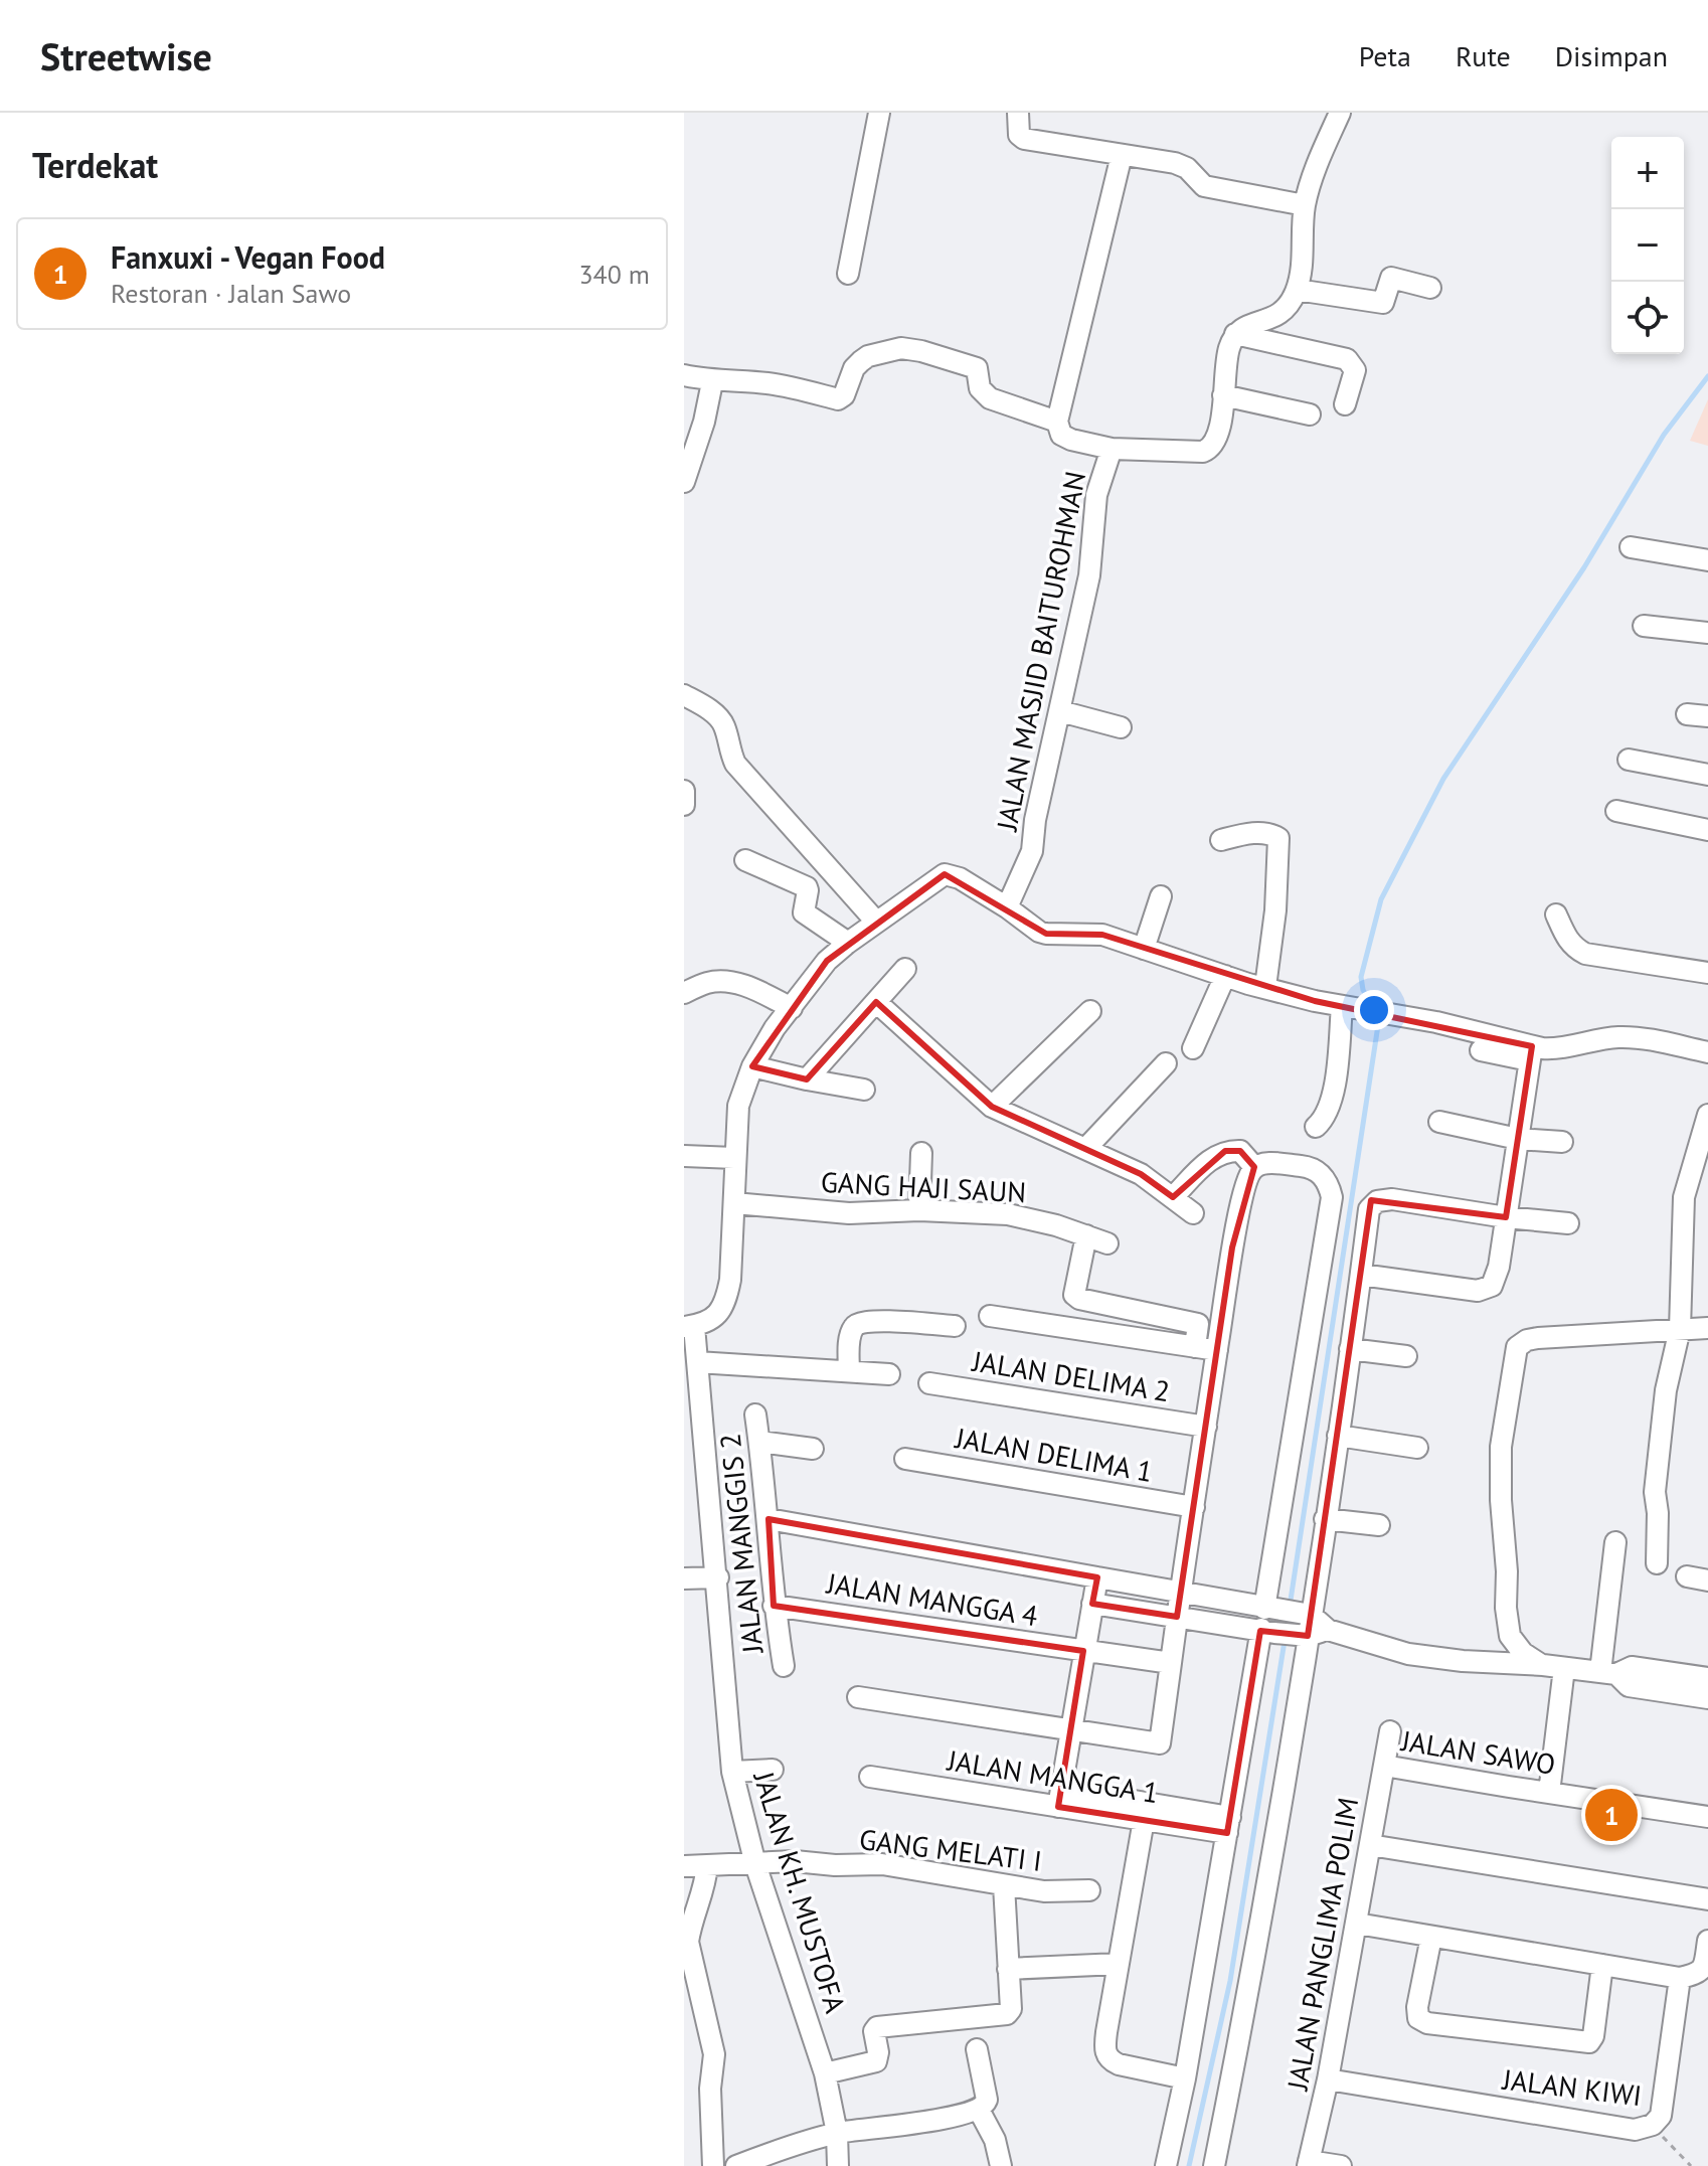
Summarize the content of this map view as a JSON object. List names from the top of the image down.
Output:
{
  "streets": {
    "street": [
      "JALAN MASJID BAITUROHMAN",
      "GANG HAJI SAUN",
      "JALAN DELIMA 2",
      "JALAN DELIMA 1",
      "JALAN MANGGIS 2",
      "JALAN MANGGA 4",
      "JALAN SAWO",
      "JALAN MANGGA 1",
      "GANG MELATI I",
      "JALAN KH. MUSTOFA",
      "JALAN PANGLIMA POLIM",
      "JALAN KIWI"
    ]
  },
  "crossings": [
    ["JALAN MASJID BAITUROHMAN", "JALAN KH. MUSTOFA"],
    ["GANG HAJI SAUN", "JALAN KH. MUSTOFA"],
    ["JALAN MANGGIS 2", "JALAN MANGGA 4"],
    ["JALAN SAWO", "JALAN PANGLIMA POLIM"],
    ["GANG MELATI I", "JALAN KH. MUSTOFA"],
    ["JALAN PANGLIMA POLIM", "JALAN KIWI"]
  ],
  "page": {
    "header": "Streetwise",
    "nav": ["Peta", "Rute", "Disimpan"],
    "heading": "Terdekat",
    "map_buttons": ["+", "−"],
    "list": [
      {
        "mark": "1",
        "name": "Fanxuxi - Vegan Food",
        "note": "Restoran · Jalan Sawo",
        "value": "340 m"
      }
    ],
    "pins": "1"
  }
}
